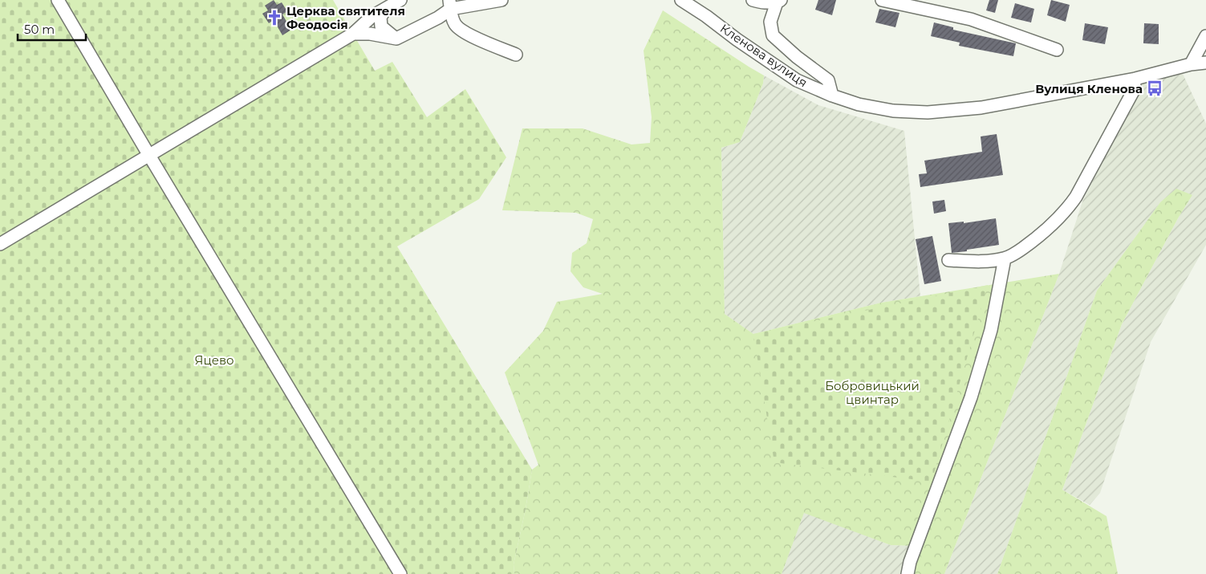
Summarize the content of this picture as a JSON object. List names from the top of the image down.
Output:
{
  "streets": {
    "street": ["Кленова вулиця"]
  },
  "parks": ["Яцево", "Бобровицький цвинтар"],
  "places": {
    "church": ["Церква святителя Феодосія"],
    "bus stop": ["Вулиця Кленова"]
  },
  "scale_bar": "50 m"
}
